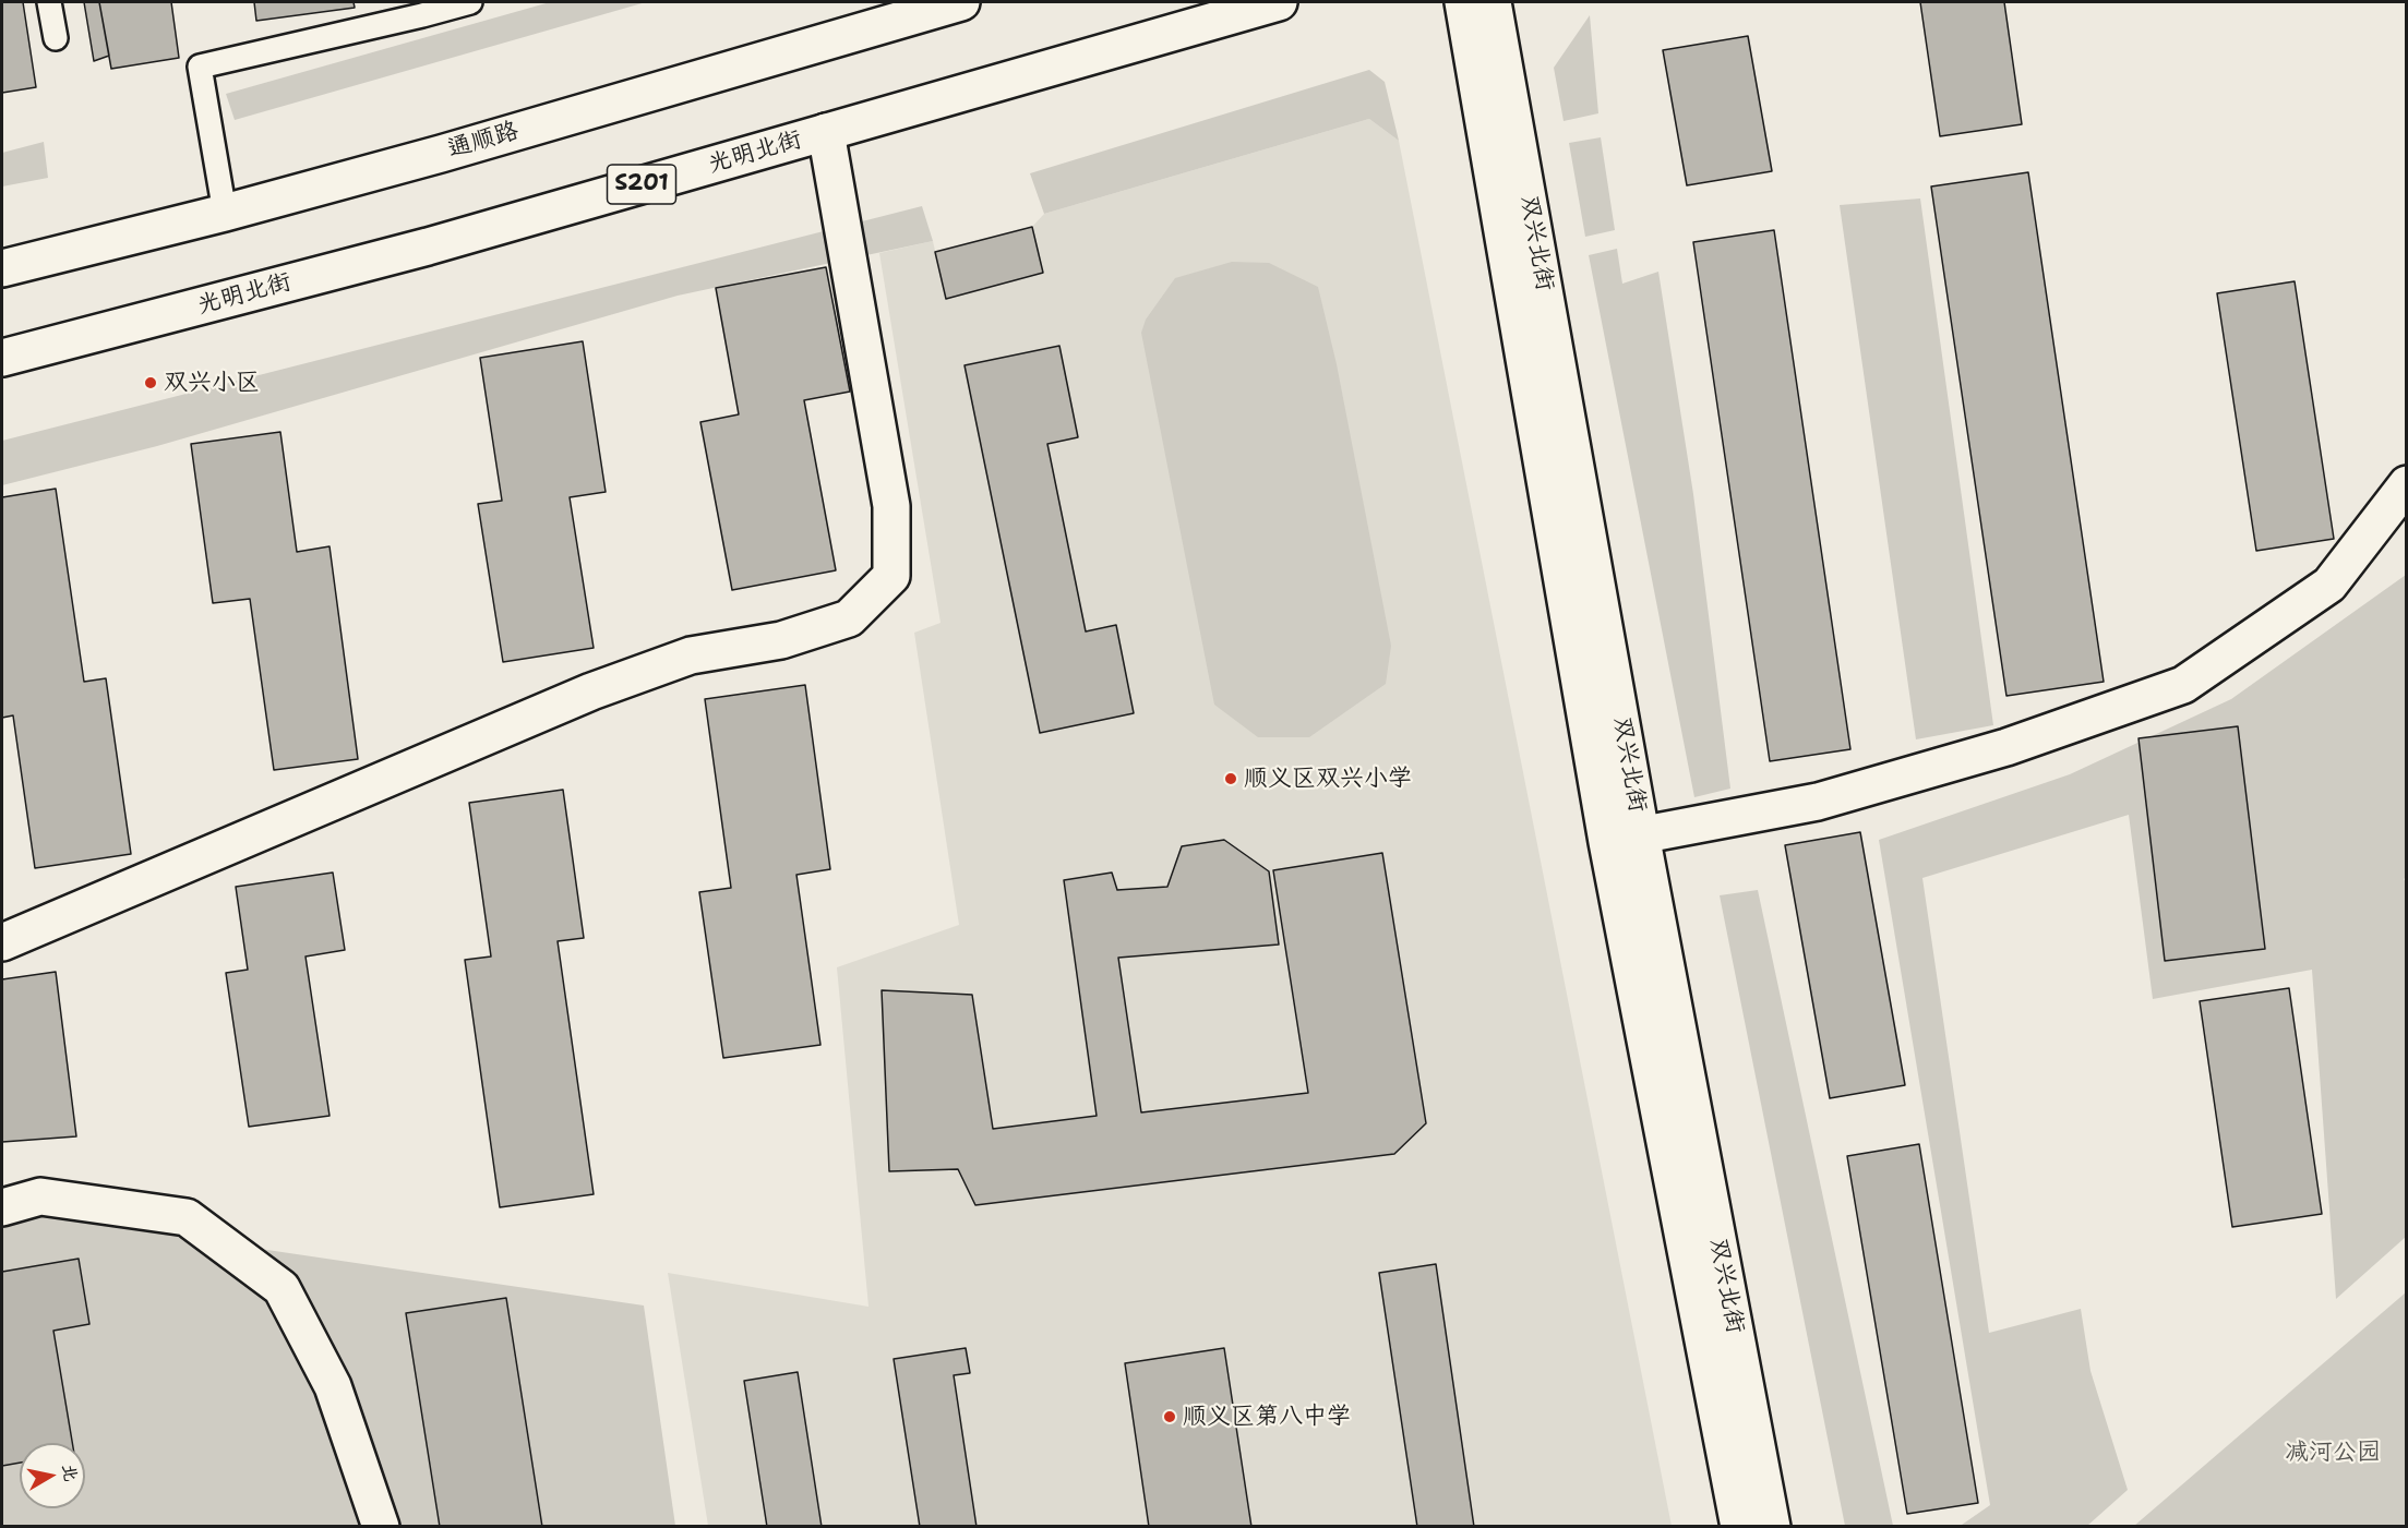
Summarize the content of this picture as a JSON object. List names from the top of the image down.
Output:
{
  "streets": {
    "street": [
      "通顺路",
      "光明北街",
      "S201",
      "双兴北街"
    ]
  },
  "parks": ["减河公园"],
  "places": ["双兴小区", "顺义区双兴小学", "顺义区第八中学"],
  "north": "right"
}
